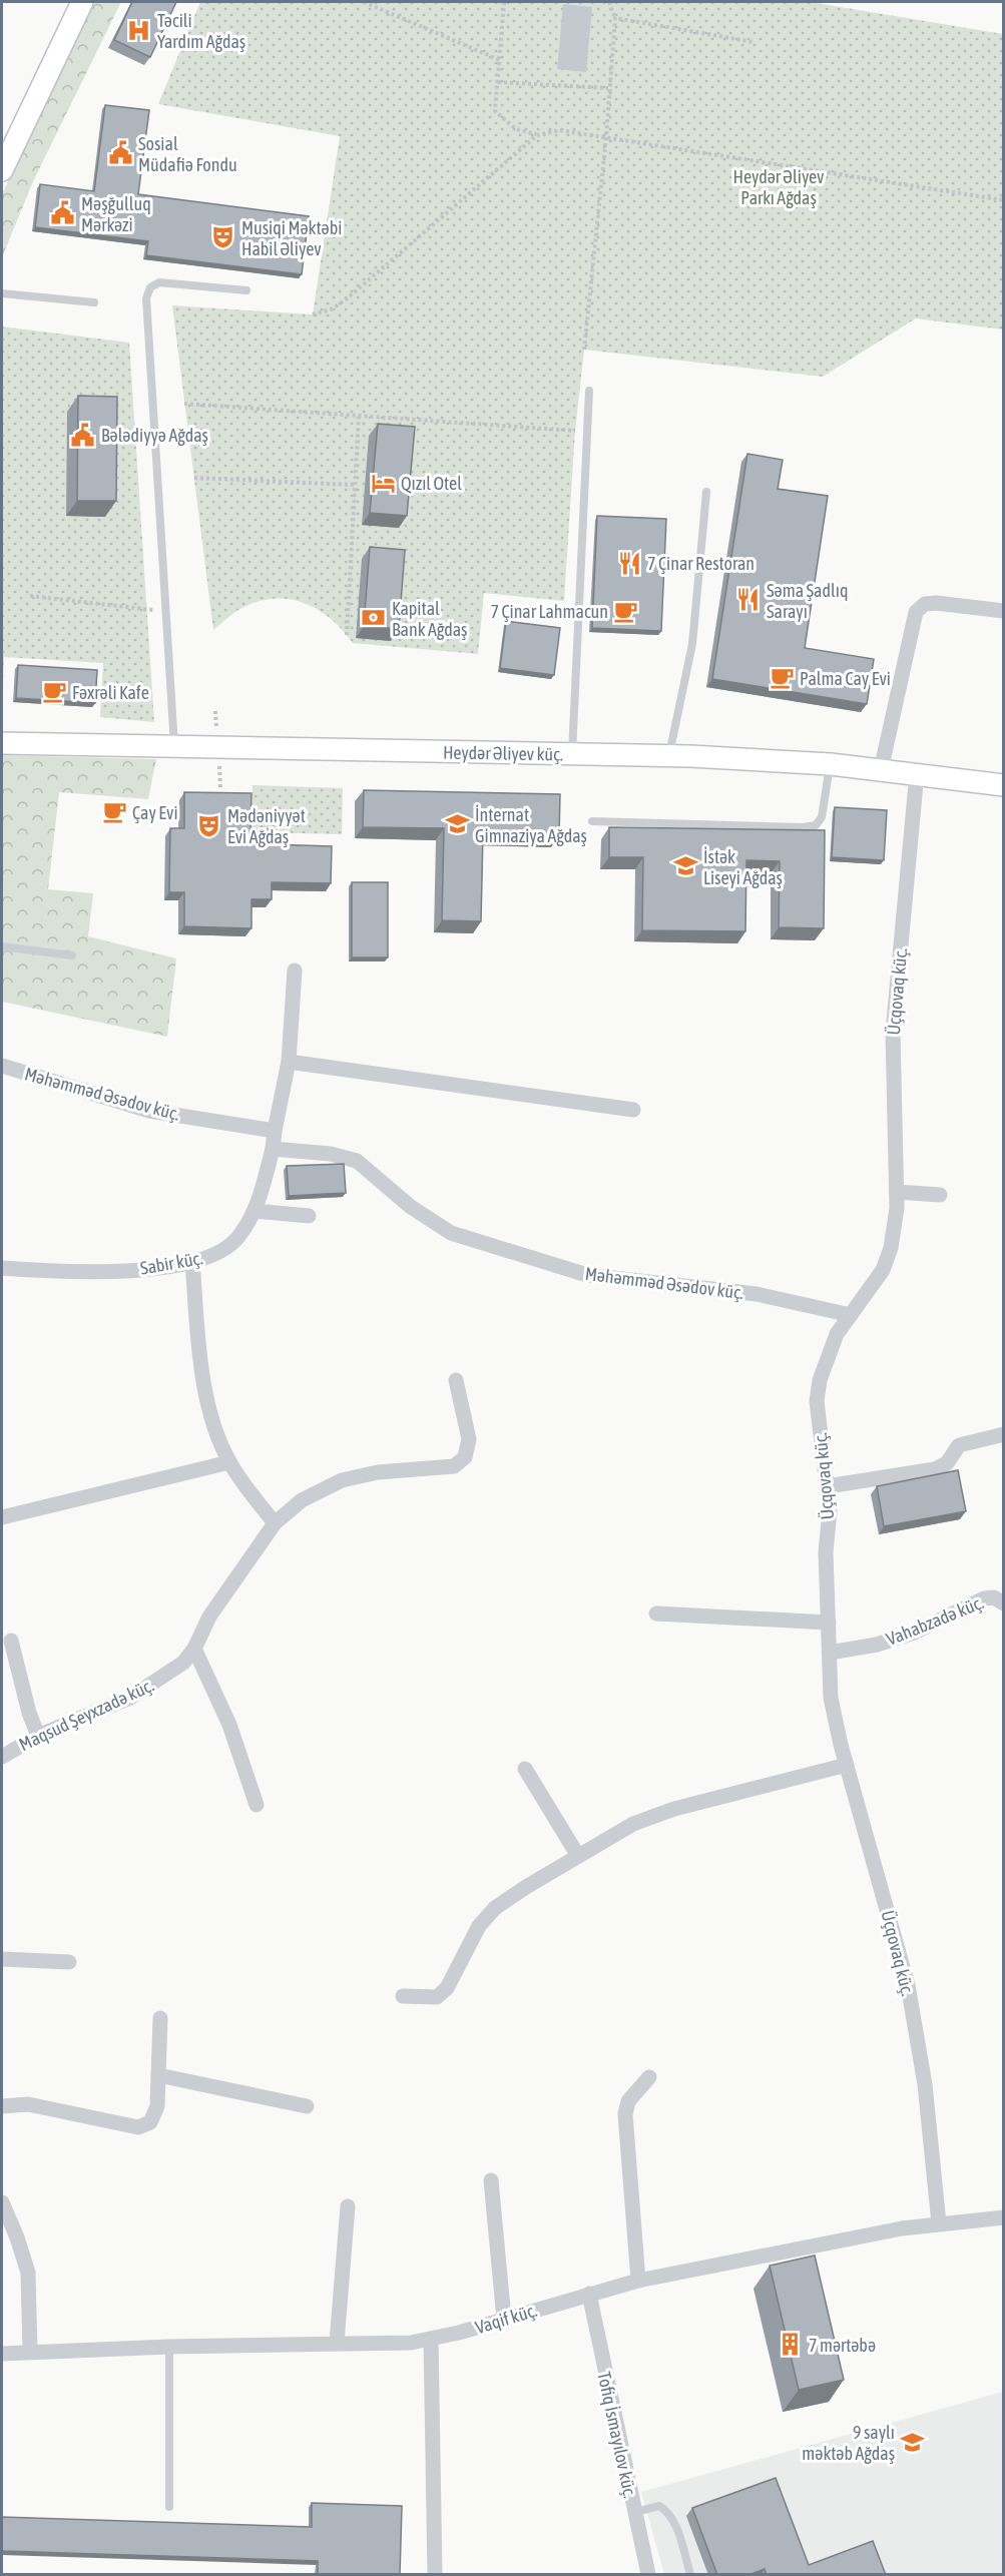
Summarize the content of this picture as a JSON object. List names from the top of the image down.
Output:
{
  "streets": {
    "main road": ["Heydər Əliyev küç."],
    "street": [
      "Üçqovaq küç.",
      "Məhəmməd Əsədov küç.",
      "Sabir küç.",
      "Vahabzadə küç.",
      "Maqsud Şeyxzadə küç.",
      "Vaqif küç.",
      "Tofiq İsmayılov küç."
    ]
  },
  "crossings": [
    ["Heydər Əliyev küç.", "Üçqovaq küç."],
    ["Üçqovaq küç.", "Məhəmməd Əsədov küç."],
    ["Üçqovaq küç.", "Vahabzadə küç."],
    ["Üçqovaq küç.", "Vaqif küç."],
    ["Məhəmməd Əsədov küç.", "Sabir küç."],
    ["Vaqif küç.", "Tofiq İsmayılov küç."]
  ],
  "parks": ["Heydər Əliyev Parkı Ağdaş"],
  "places": {
    "hospital": ["Təcili Yardım Ağdaş"],
    "public building": ["Sosial Müdafiə Fondu", "Məşğulluq Mərkəzi", "Bələdiyyə Ağdaş"],
    "theatre": ["Musiqi Məktəbi Habil Əliyev", "Mədəniyyət Evi Ağdaş"],
    "hotel": ["Qızıl Otel"],
    "restaurant": ["7 Çinar Restoran", "Səma Şadlıq Sarayı"],
    "cafe": [
      "7 Çinar Lahmacun",
      "Palma Cay Evi",
      "Fəxrəli Kafe",
      "Çay Evi"
    ],
    "bank": ["Kapital Bank Ağdaş"],
    "school or university": ["İnternat Gimnaziya Ağdaş", "İstək Liseyi Ağdaş", "9 saylı məktəb Ağdaş"],
    "building": ["7 mərtəbə"]
  }
}
